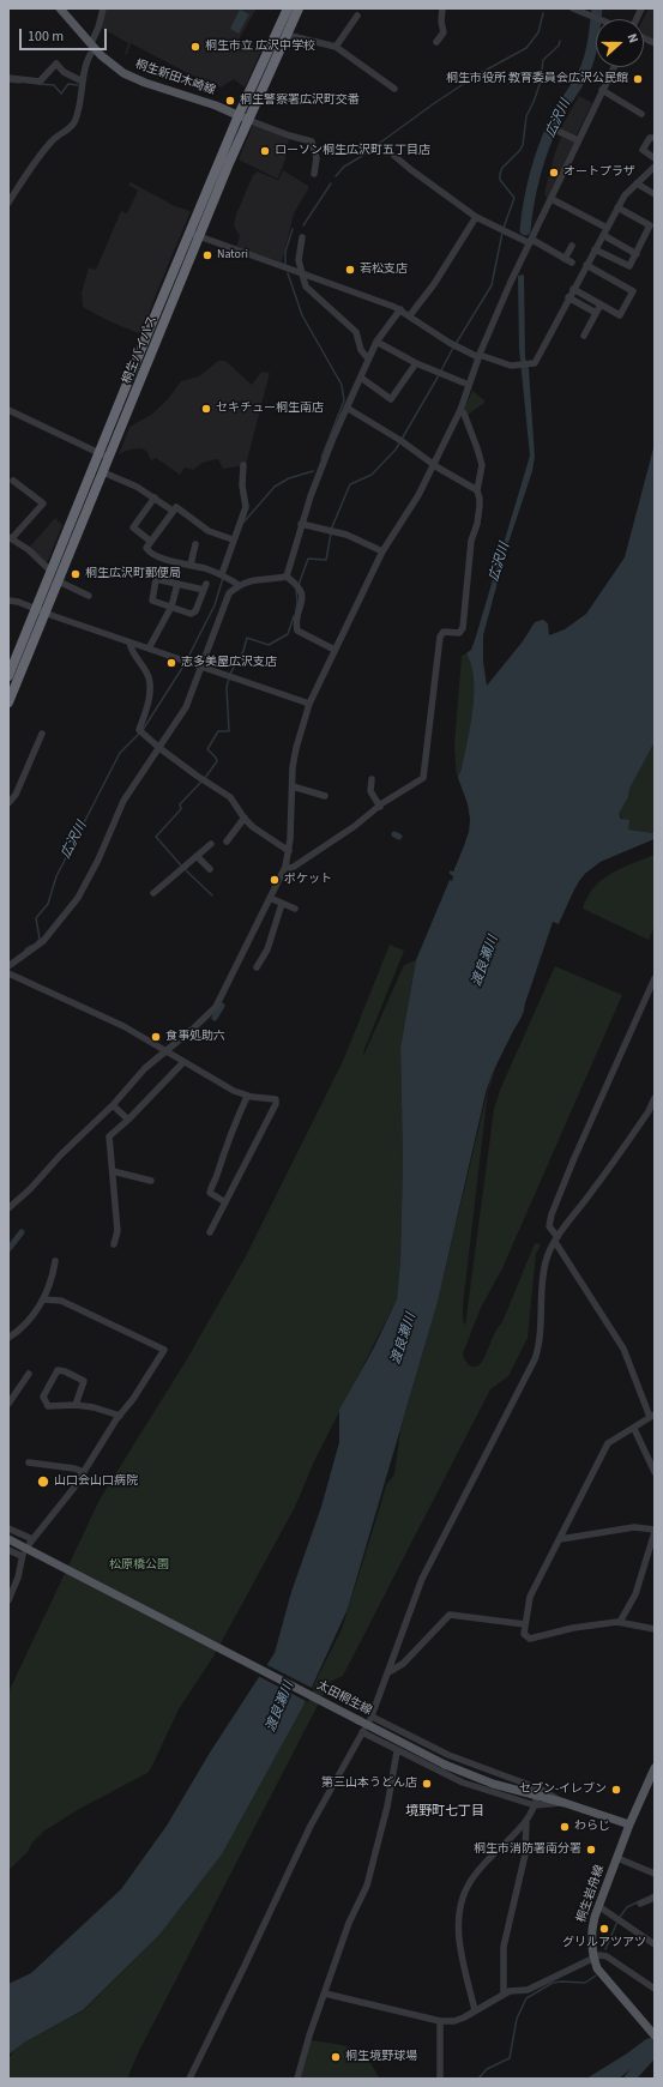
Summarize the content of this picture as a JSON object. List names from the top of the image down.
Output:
{
  "streets": {
    "highway": ["桐生バイパス"],
    "main road": ["桐生新田木崎線", "太田桐生線", "桐生岩舟線"]
  },
  "crossings": [
    ["桐生新田木崎線", "桐生バイパス"],
    ["太田桐生線", "桐生岩舟線"]
  ],
  "districts": ["境野町七丁目"],
  "water": ["広沢川", "渡良瀬川"],
  "parks": ["松原橋公園"],
  "places": [
    "桐生市立 広沢中学校",
    "桐生市役所 教育委員会広沢公民館",
    "桐生警察署広沢町交番",
    "ローソン桐生広沢町五丁目店",
    "オートプラザ",
    "Natori",
    "若松支店",
    "セキチュー桐生南店",
    "桐生広沢町郵便局",
    "志多美屋広沢支店",
    "ポケット",
    "食事処助六",
    "山口会山口病院",
    "第三山本うどん店",
    "セブン-イレブン",
    "わらじ",
    "桐生市消防署南分署",
    "グリルアツアツ",
    "桐生境野球場"
  ],
  "scale_bar": "100 m",
  "north": "right"
}
